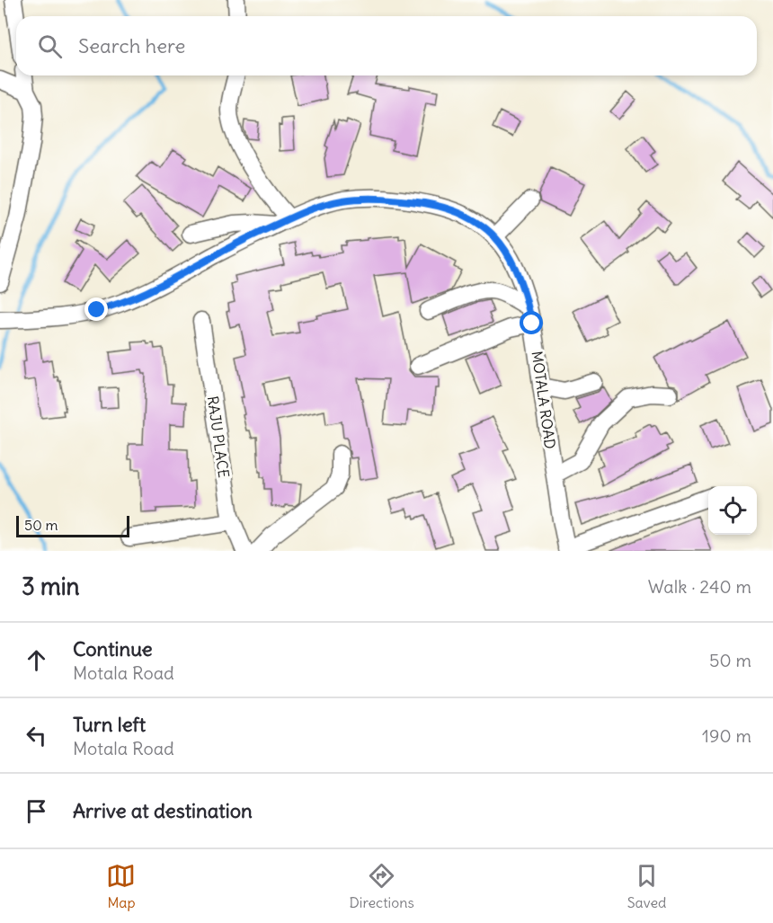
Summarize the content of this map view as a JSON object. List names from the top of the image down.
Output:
{
  "streets": {
    "street": ["MOTALA ROAD", "RAJU PLACE"]
  },
  "scale_bar": "50 m",
  "page": {
    "search": "Search here",
    "scale": "50 m",
    "heading": ["3 min", "Walk · 240 m"],
    "list": [
      ["Continue", "Motala Road", "50 m"],
      ["Turn left", "Motala Road", "190 m"],
      "Arrive at destination"
    ],
    "nav": ["Map", "Directions", "Saved"]
  }
}
